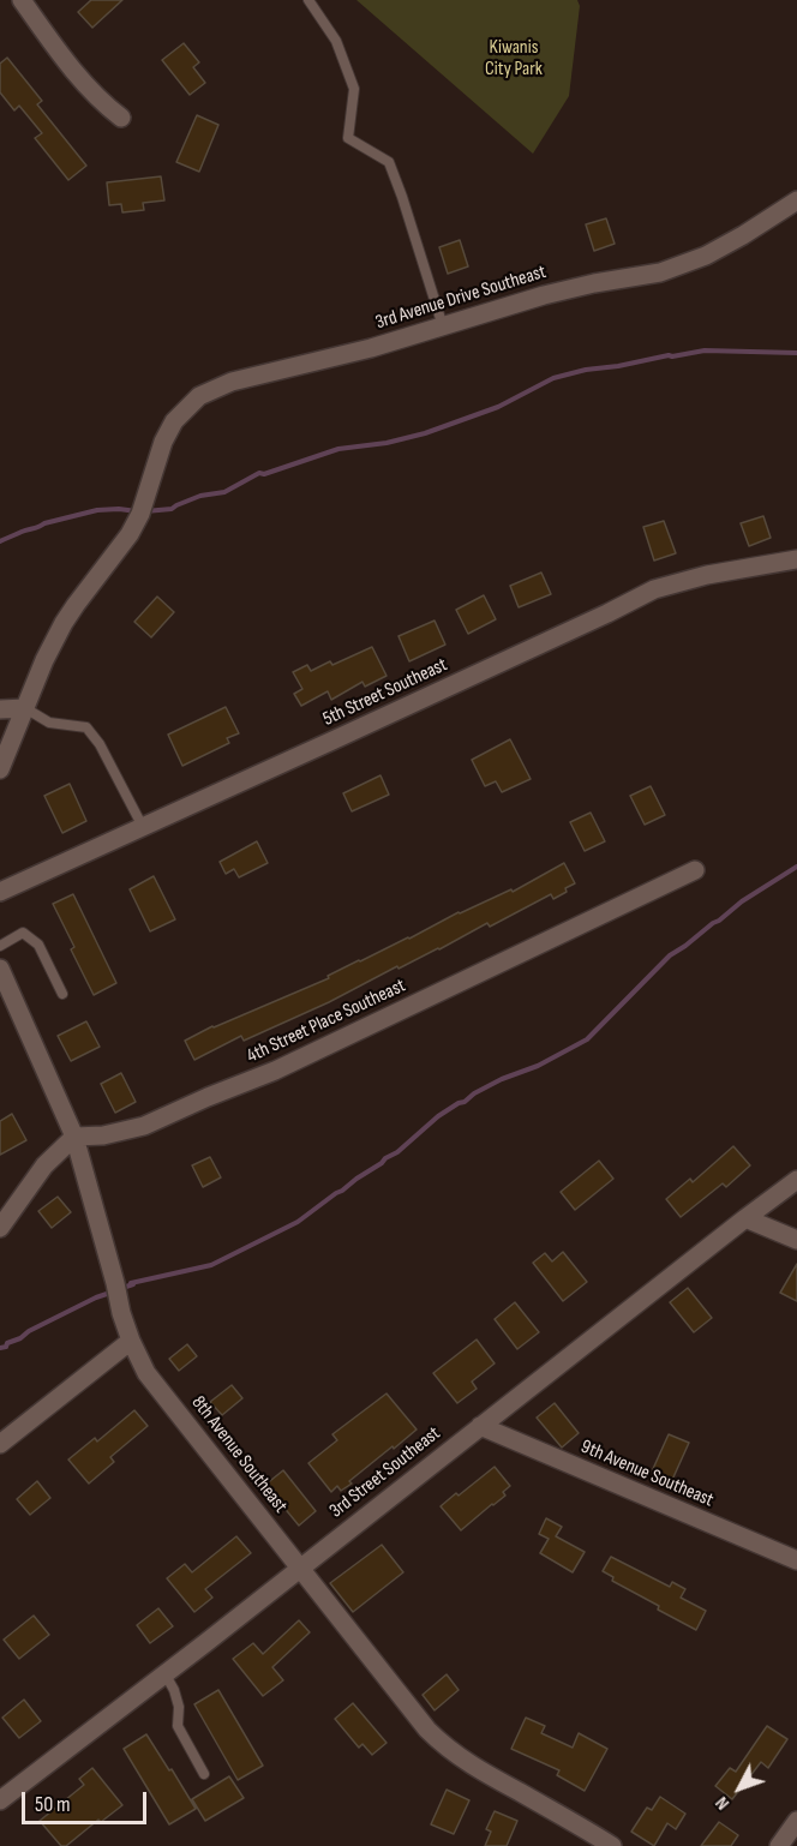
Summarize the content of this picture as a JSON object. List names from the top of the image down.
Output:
{
  "streets": {
    "street": [
      "3rd Avenue Drive Southeast",
      "5th Street Southeast",
      "4th Street Place Southeast",
      "8th Avenue Southeast",
      "3rd Street Southeast",
      "9th Avenue Southeast"
    ]
  },
  "crossings": [
    ["4th Street Place Southeast", "8th Avenue Southeast"],
    ["8th Avenue Southeast", "3rd Street Southeast"],
    ["3rd Street Southeast", "9th Avenue Southeast"]
  ],
  "parks": ["Kiwanis City Park"],
  "scale_bar": "50 m",
  "north": "bottom left"
}
